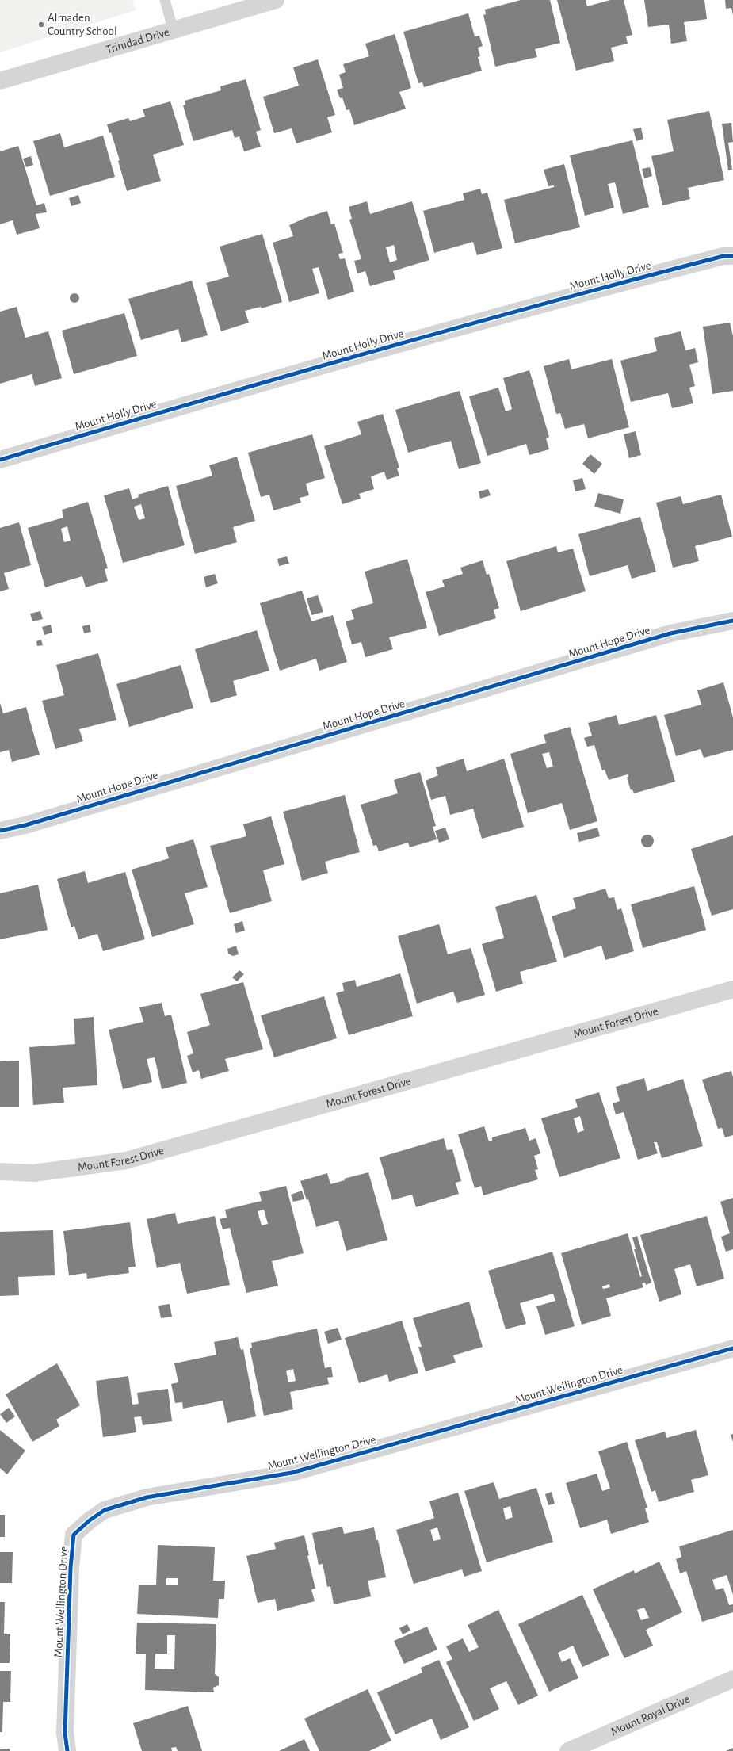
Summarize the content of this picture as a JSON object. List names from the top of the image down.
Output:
{
  "streets": {
    "street": [
      "Trinidad Drive",
      "Mount Holly Drive",
      "Mount Hope Drive",
      "Mount Forest Drive",
      "Mount Wellington Drive",
      "Mount Royal Drive"
    ]
  },
  "places": ["Almaden Country School"]
}
